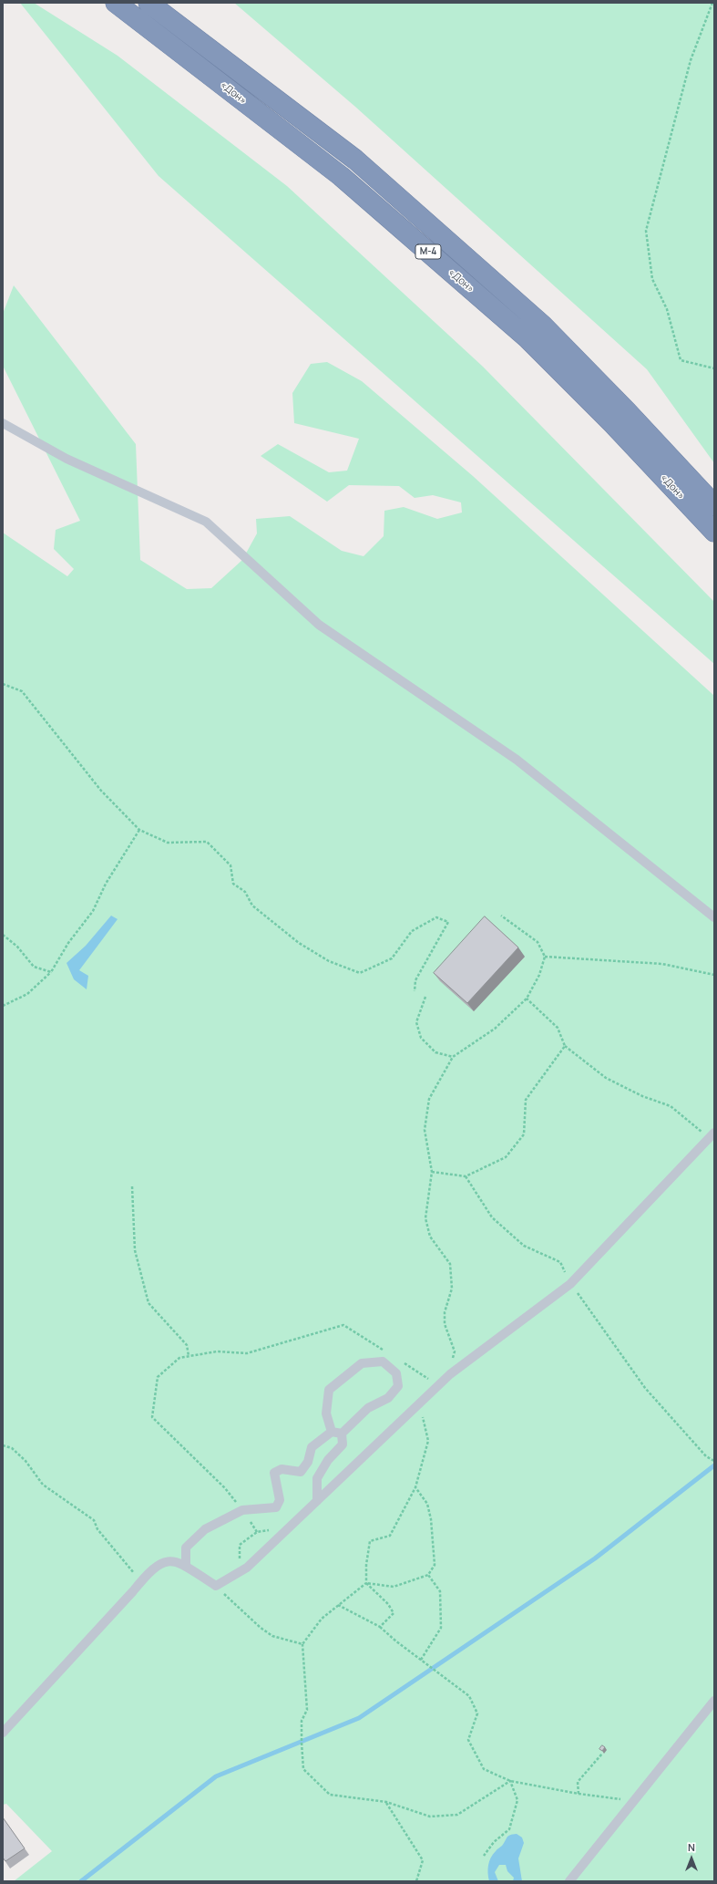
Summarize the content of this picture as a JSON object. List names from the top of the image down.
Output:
{
  "streets": {
    "highway": ["«Дон»", "М-4"]
  },
  "north": "top"
}
